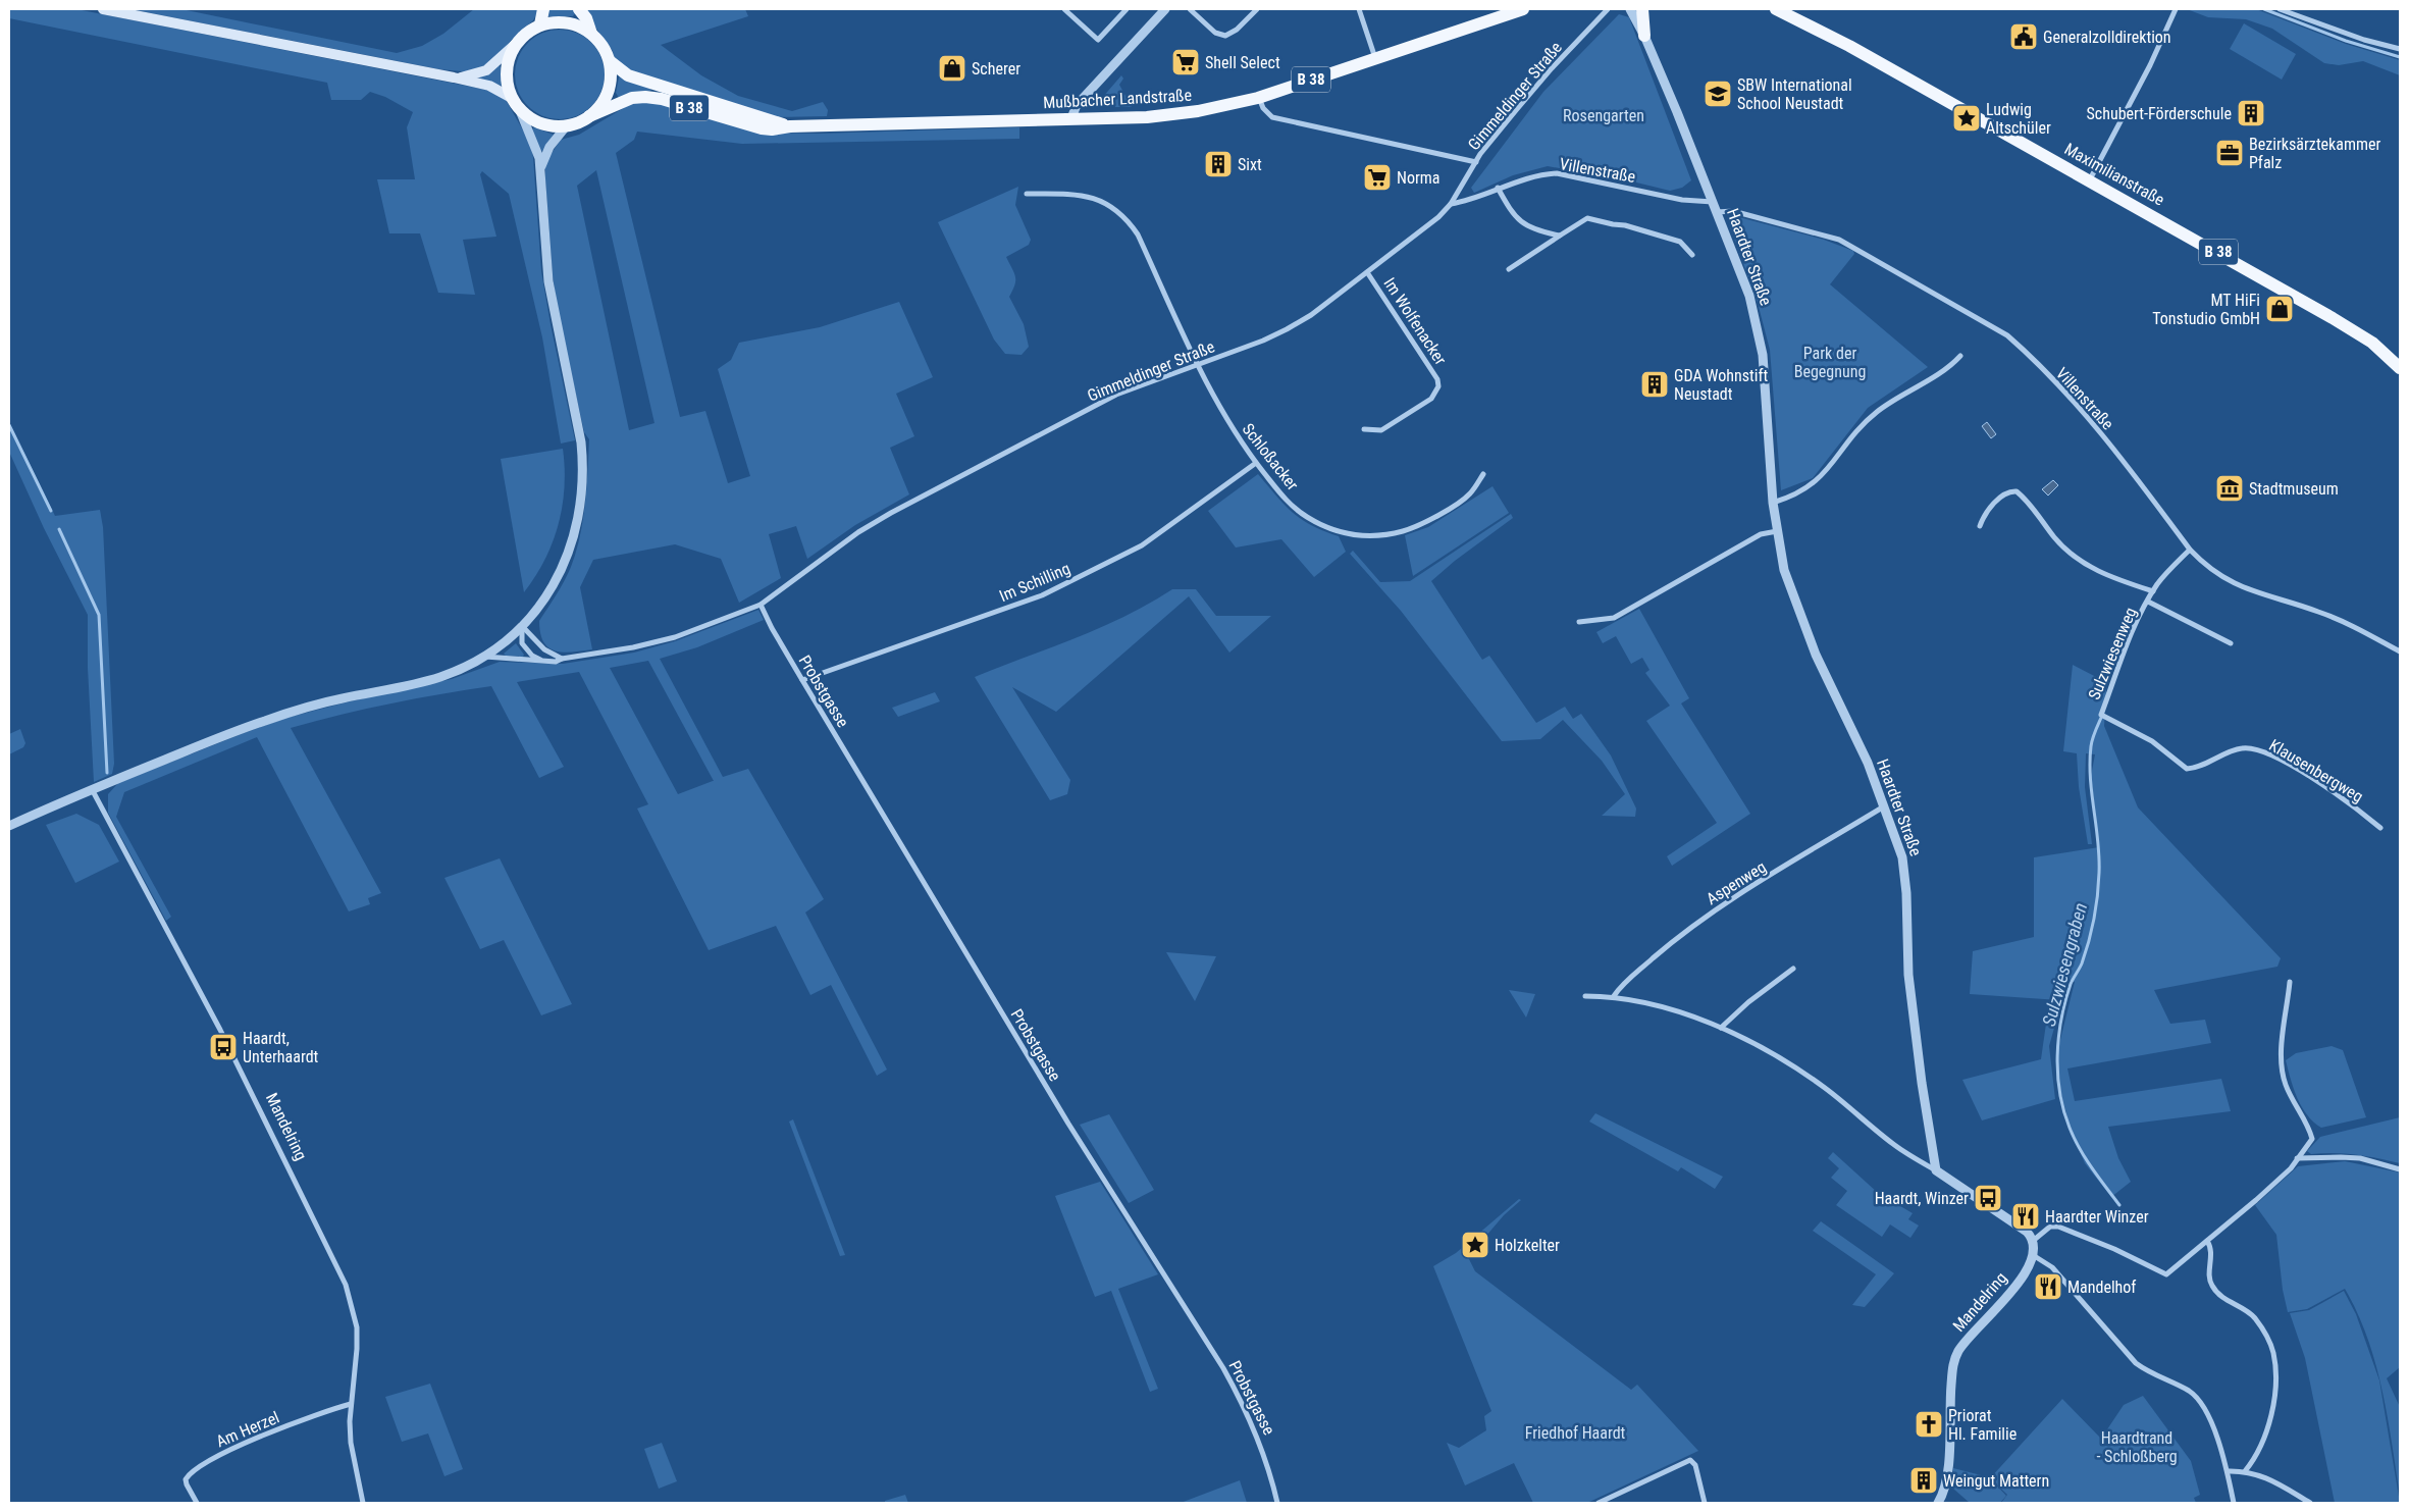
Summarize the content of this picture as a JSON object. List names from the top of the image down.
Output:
{
  "streets": {
    "main road": ["B 38", "Mußbacher Landstraße", "Maximilianstraße"],
    "street": [
      "Gimmeldinger Straße",
      "Villenstraße",
      "Haardter Straße",
      "Im Wolfenacker",
      "Schloßacker",
      "Im Schilling",
      "Sulzwiesenweg",
      "Probstgasse",
      "Klausenbergweg",
      "Aspenweg",
      "Mandelring",
      "Am Herzel"
    ]
  },
  "crossings": [
    ["B 38", "Mußbacher Landstraße"],
    ["Gimmeldinger Straße", "Villenstraße"],
    ["Gimmeldinger Straße", "Im Wolfenacker"],
    ["Gimmeldinger Straße", "Schloßacker"],
    ["Gimmeldinger Straße", "Probstgasse"],
    ["Villenstraße", "Haardter Straße"],
    ["Villenstraße", "Sulzwiesenweg"],
    ["Haardter Straße", "Aspenweg"],
    ["Schloßacker", "Im Schilling"],
    ["Im Schilling", "Probstgasse"],
    ["Sulzwiesenweg", "Klausenbergweg"],
    ["Mandelring", "Am Herzel"]
  ],
  "water": ["Sulzwiesengraben"],
  "parks": [
    "Rosengarten",
    "Park der Begegnung",
    "Friedhof Haardt",
    "Haardtrand - Schloßberg"
  ],
  "places": {
    "public building": ["Generalzolldirektion"],
    "supermarket": ["Shell Select", "Norma"],
    "shop": ["Scherer", "MT HiFi Tonstudio GmbH"],
    "school or university": ["SBW International School Neustadt"],
    "building": [
      "Schubert-Förderschule",
      "Sixt",
      "GDA Wohnstift Neustadt",
      "Weingut Mattern"
    ],
    "place": ["Ludwig Altschüler", "Holzkelter"],
    "office": ["Bezirksärztekammer Pfalz"],
    "museum": ["Stadtmuseum"],
    "bus stop": ["Haardt, Unterhaardt", "Haardt, Winzer"],
    "restaurant": ["Haardter Winzer", "Mandelhof"],
    "church": ["Priorat Hl. Familie"]
  }
}
